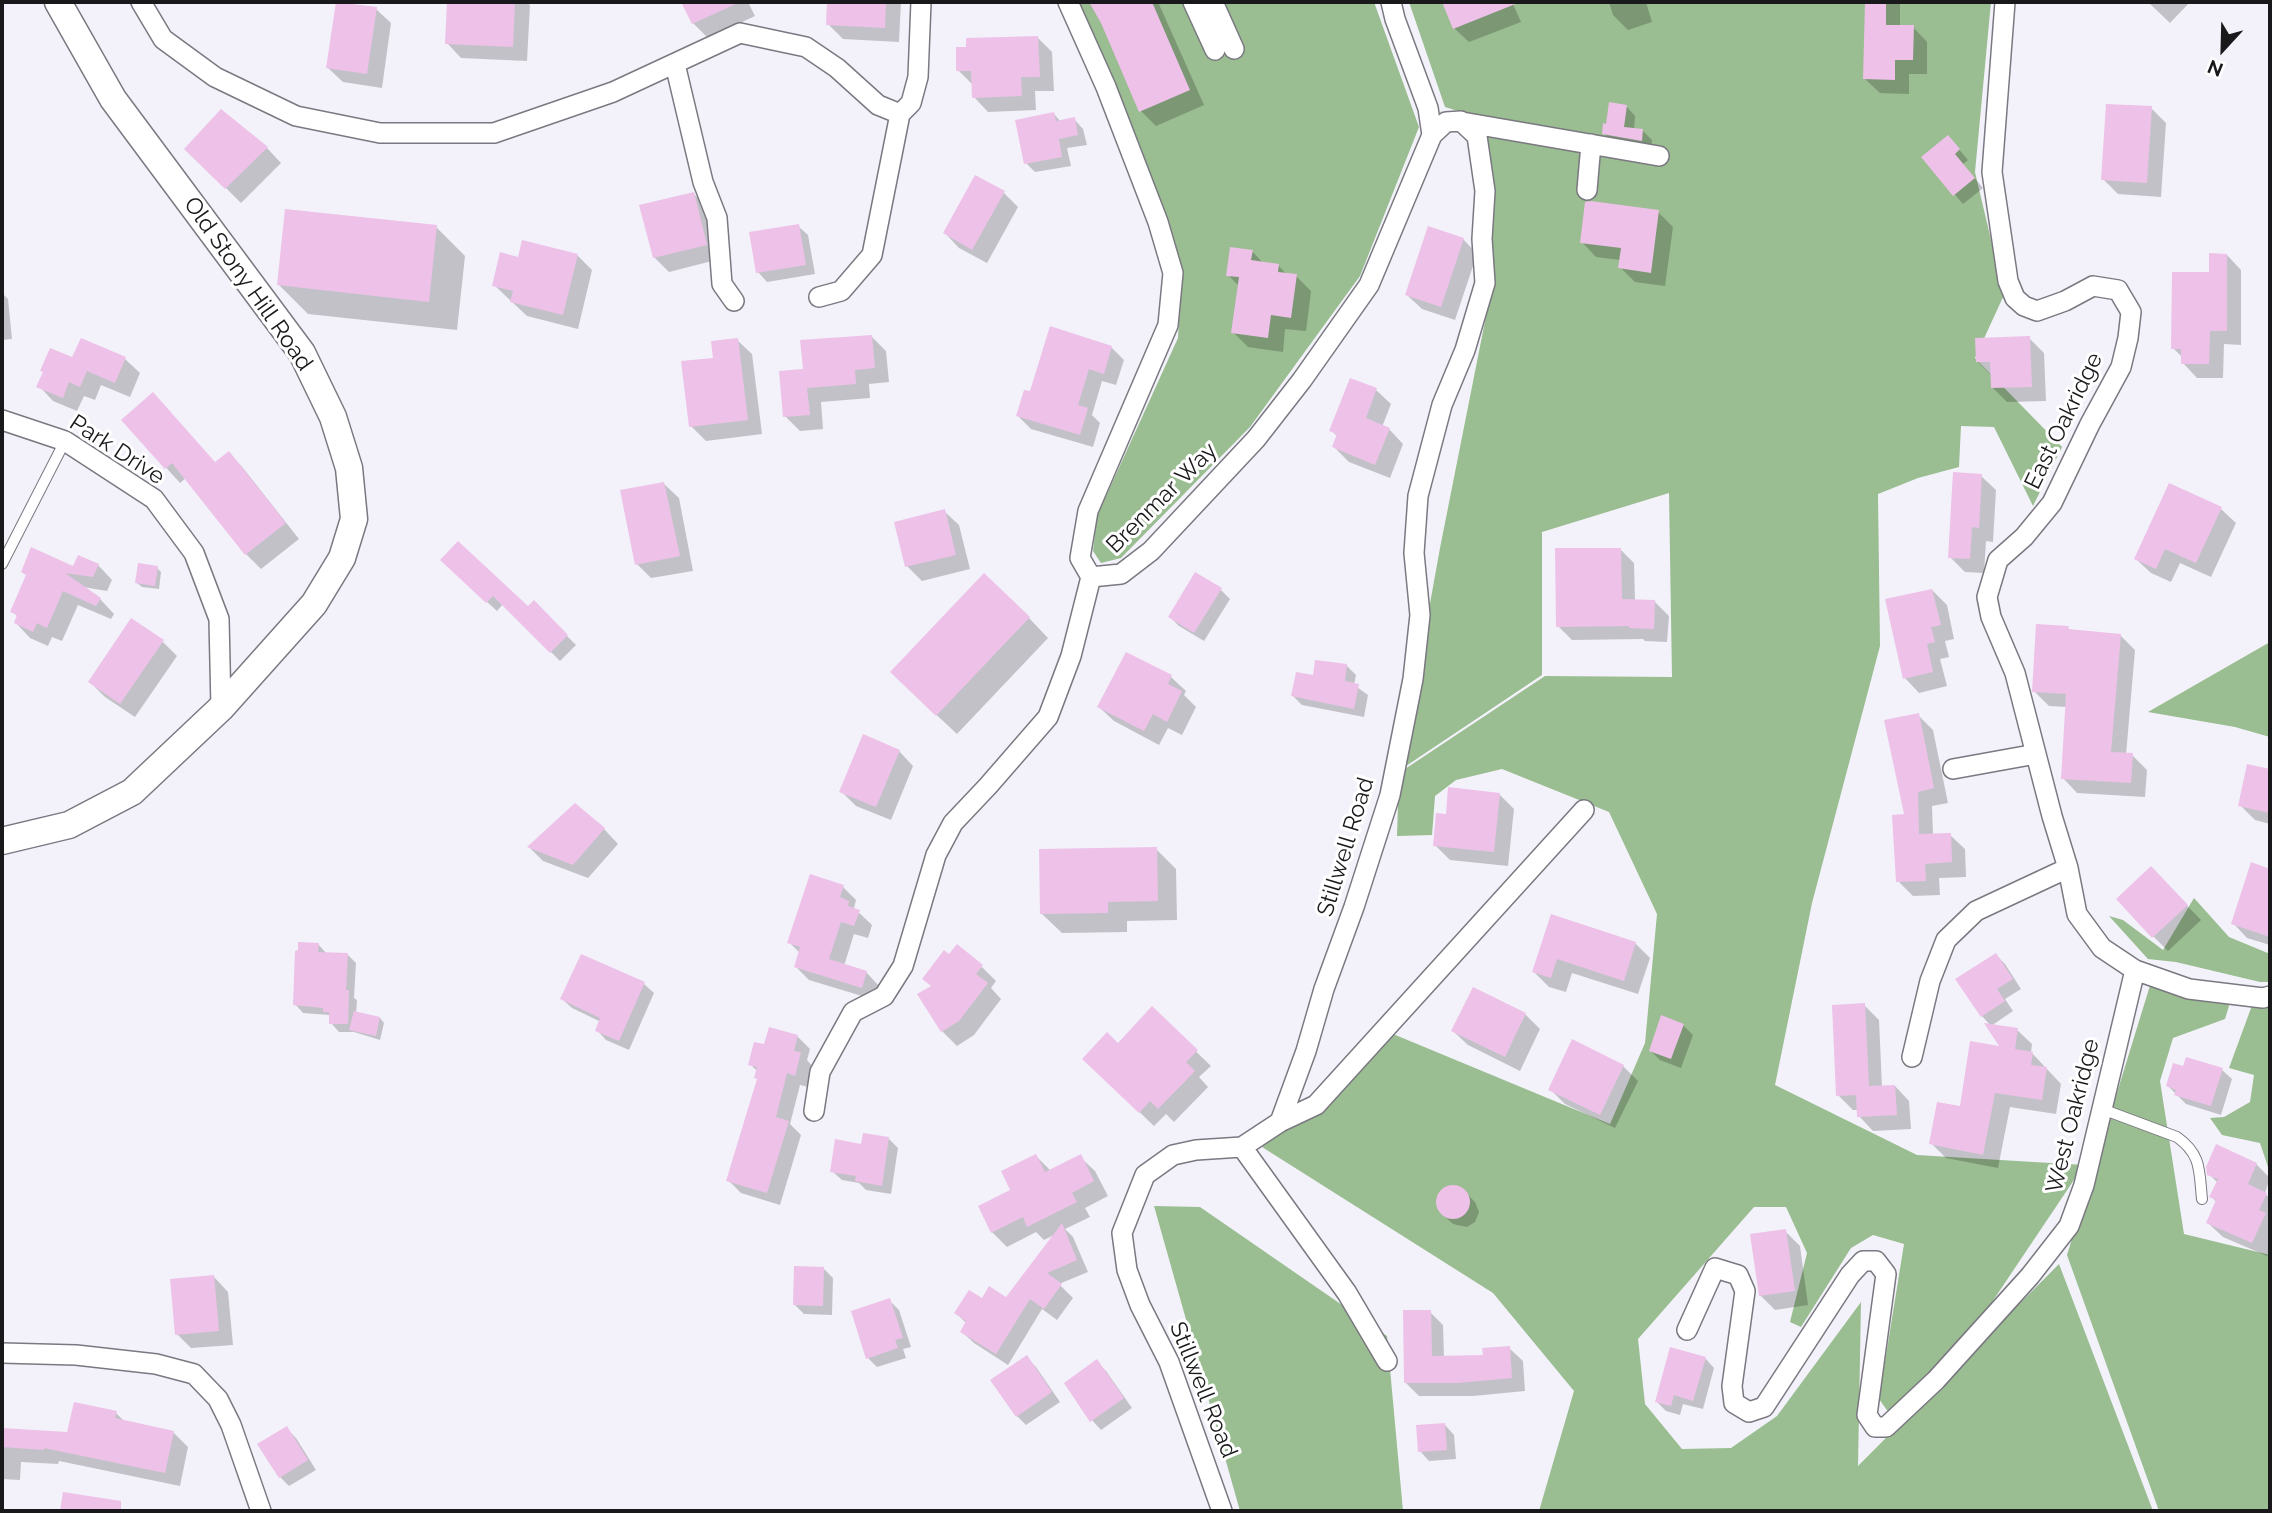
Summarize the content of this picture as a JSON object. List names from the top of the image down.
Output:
{
  "streets": {
    "street": [
      "Old Stony Hill Road",
      "East Oakridge",
      "Park Drive",
      "Brenmar Way",
      "Stillwell Road",
      "West Oakridge"
    ]
  },
  "crossings": [
    ["Old Stony Hill Road", "Park Drive"],
    ["East Oakridge", "West Oakridge"]
  ],
  "north": "bottom"
}
